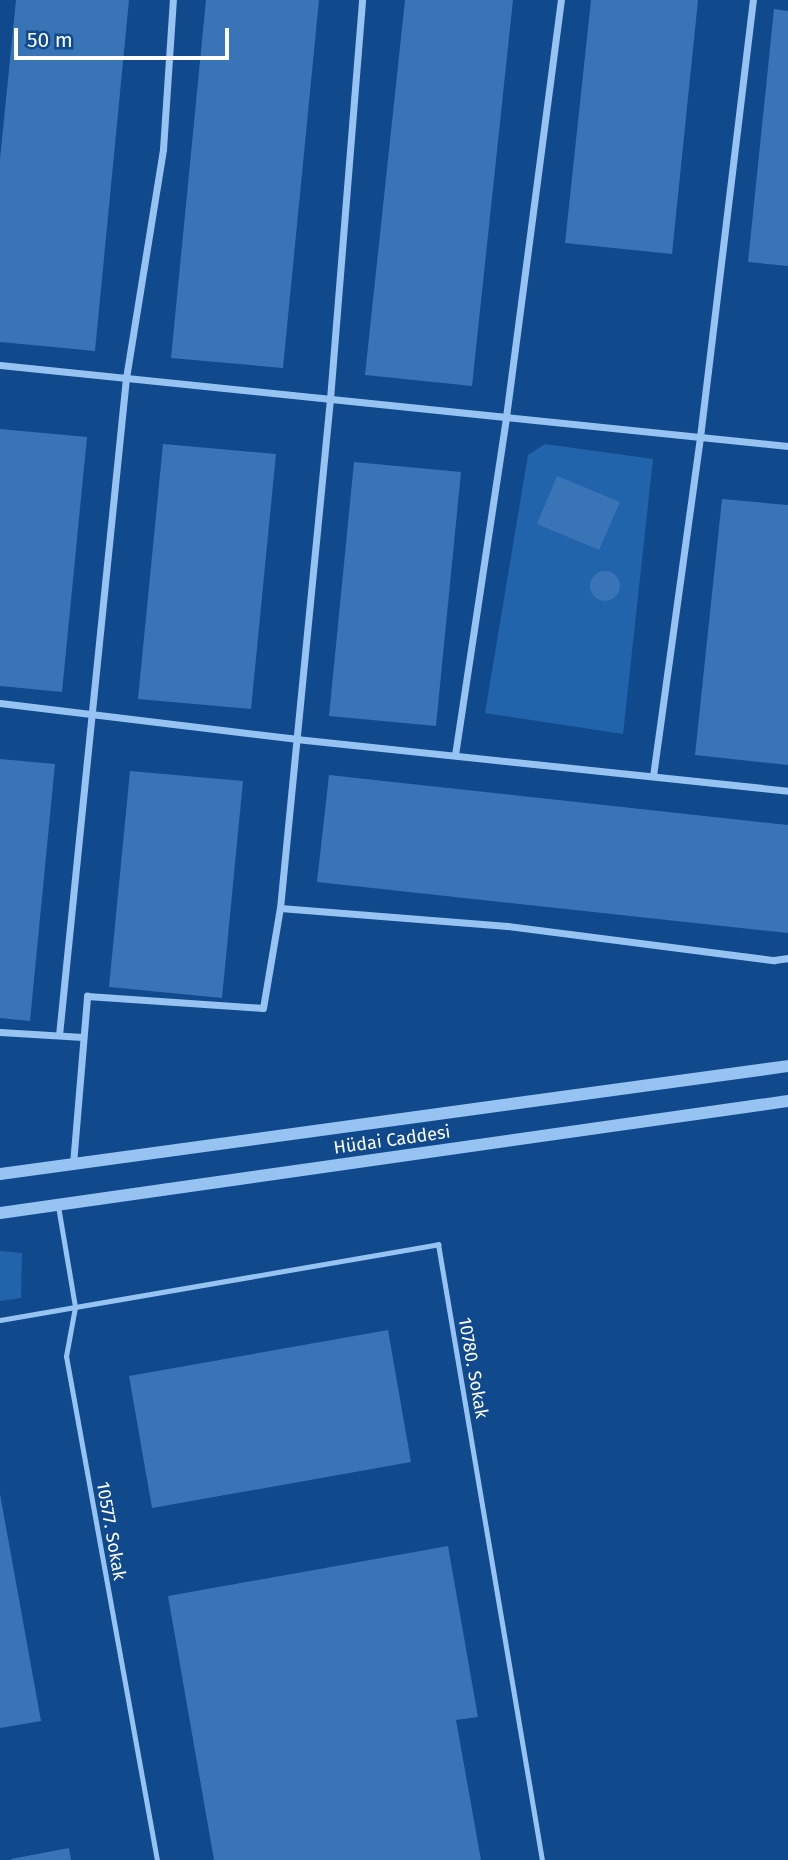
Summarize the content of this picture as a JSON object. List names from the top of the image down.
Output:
{
  "streets": {
    "street": ["Hüdai Caddesi"],
    "lane": ["10780. Sokak", "10577. Sokak"]
  },
  "crossings": [
    ["Hüdai Caddesi", "10577. Sokak"],
    ["10780. Sokak", "10577. Sokak"]
  ],
  "scale_bar": "50 m"
}
